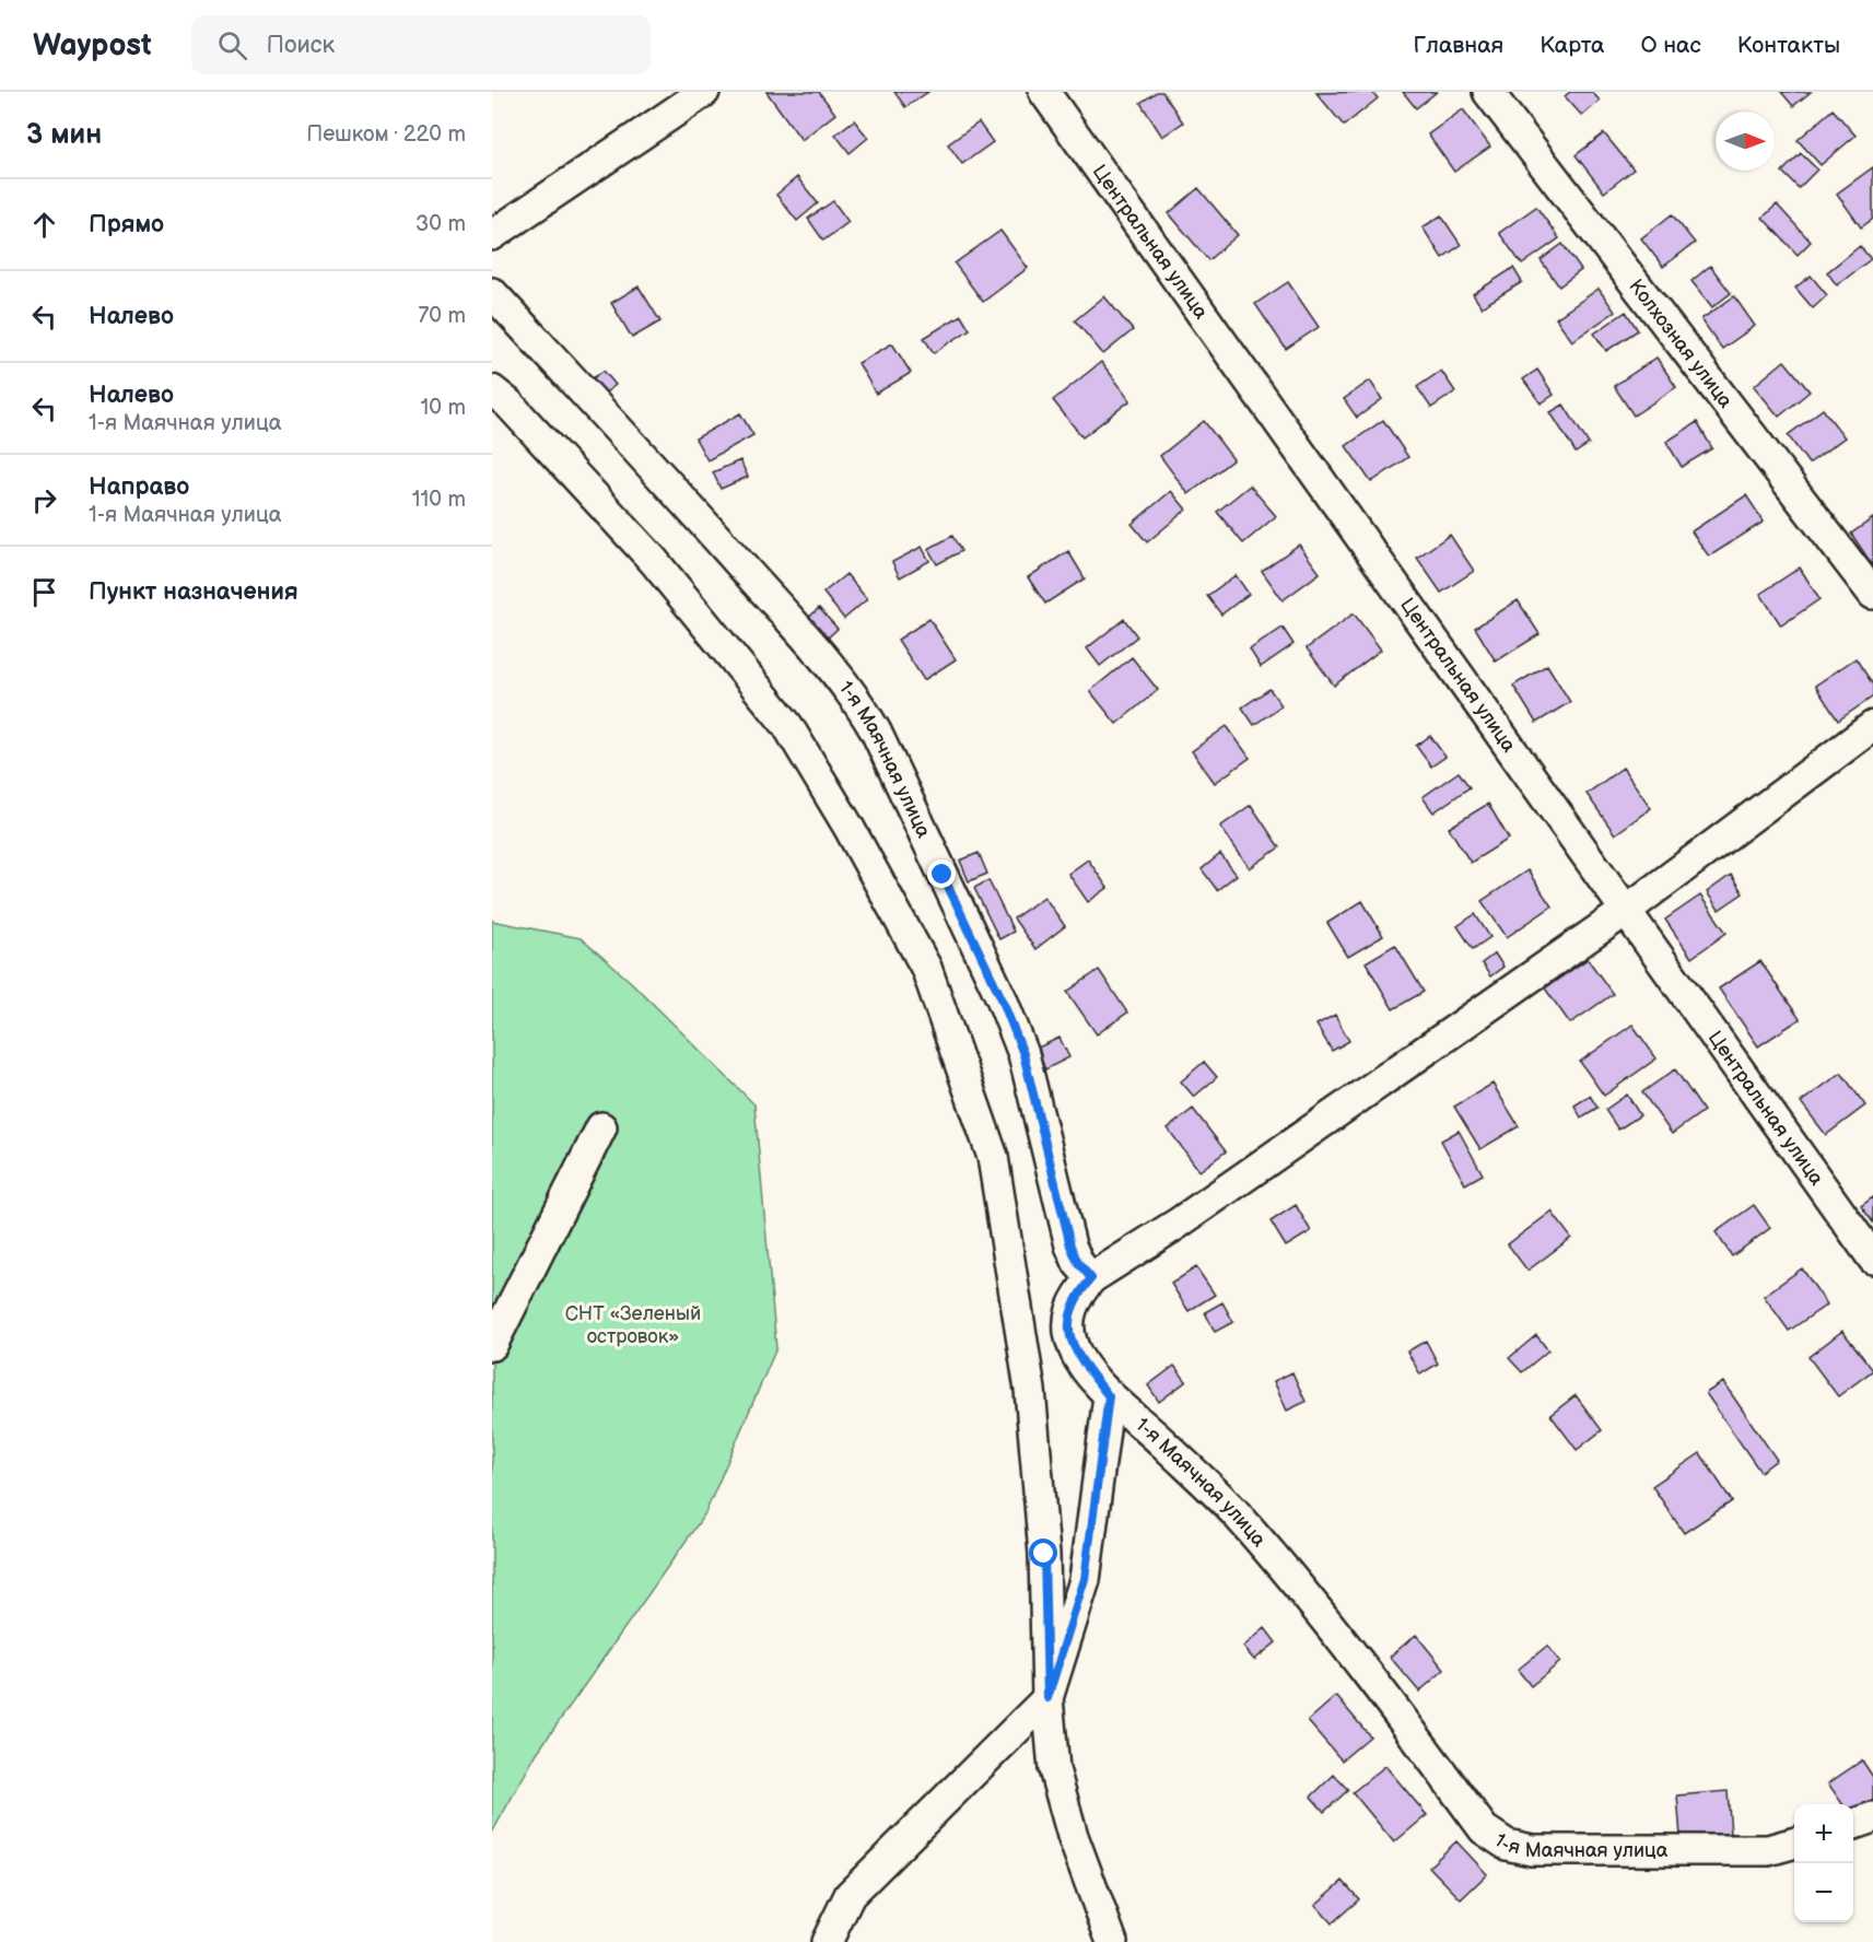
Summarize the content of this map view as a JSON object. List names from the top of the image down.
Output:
{
  "streets": {
    "street": ["Центральная улица", "Колхозная улица", "1-я Маячная улица"]
  },
  "parks": ["СНТ «Зеленый островок»"],
  "north": "right",
  "page": {
    "header": "Waypost",
    "search": "Поиск",
    "nav": [
      "Главная",
      "Карта",
      "О нас",
      "Контакты"
    ],
    "heading": ["3 мин", "Пешком · 220 m"],
    "list": [
      ["Прямо", "30 m"],
      ["Налево", "70 m"],
      ["Налево", "1-я Маячная улица", "10 m"],
      ["Направо", "1-я Маячная улица", "110 m"],
      "Пункт назначения"
    ],
    "map_buttons": ["+", "−"]
  }
}
